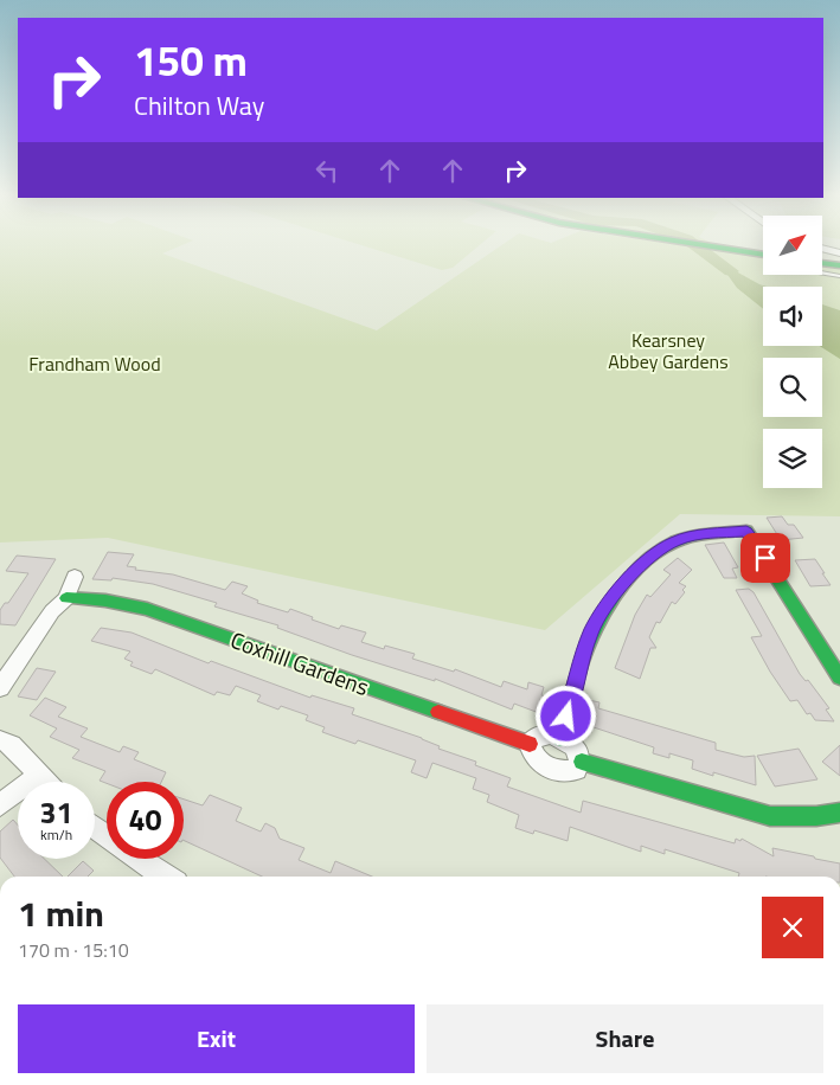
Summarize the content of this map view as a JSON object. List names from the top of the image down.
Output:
{
  "streets": {
    "street": ["Coxhill Gardens"]
  },
  "parks": ["Kearsney Abbey Gardens", "Frandham Wood"],
  "north": "top right",
  "page": {
    "turn": ["150 m", "Chilton Way"],
    "speed": "31 km/h",
    "limit": "40",
    "heading": ["1 min", "170 m · 15:10"],
    "buttons": ["Exit", "Share"]
  }
}
